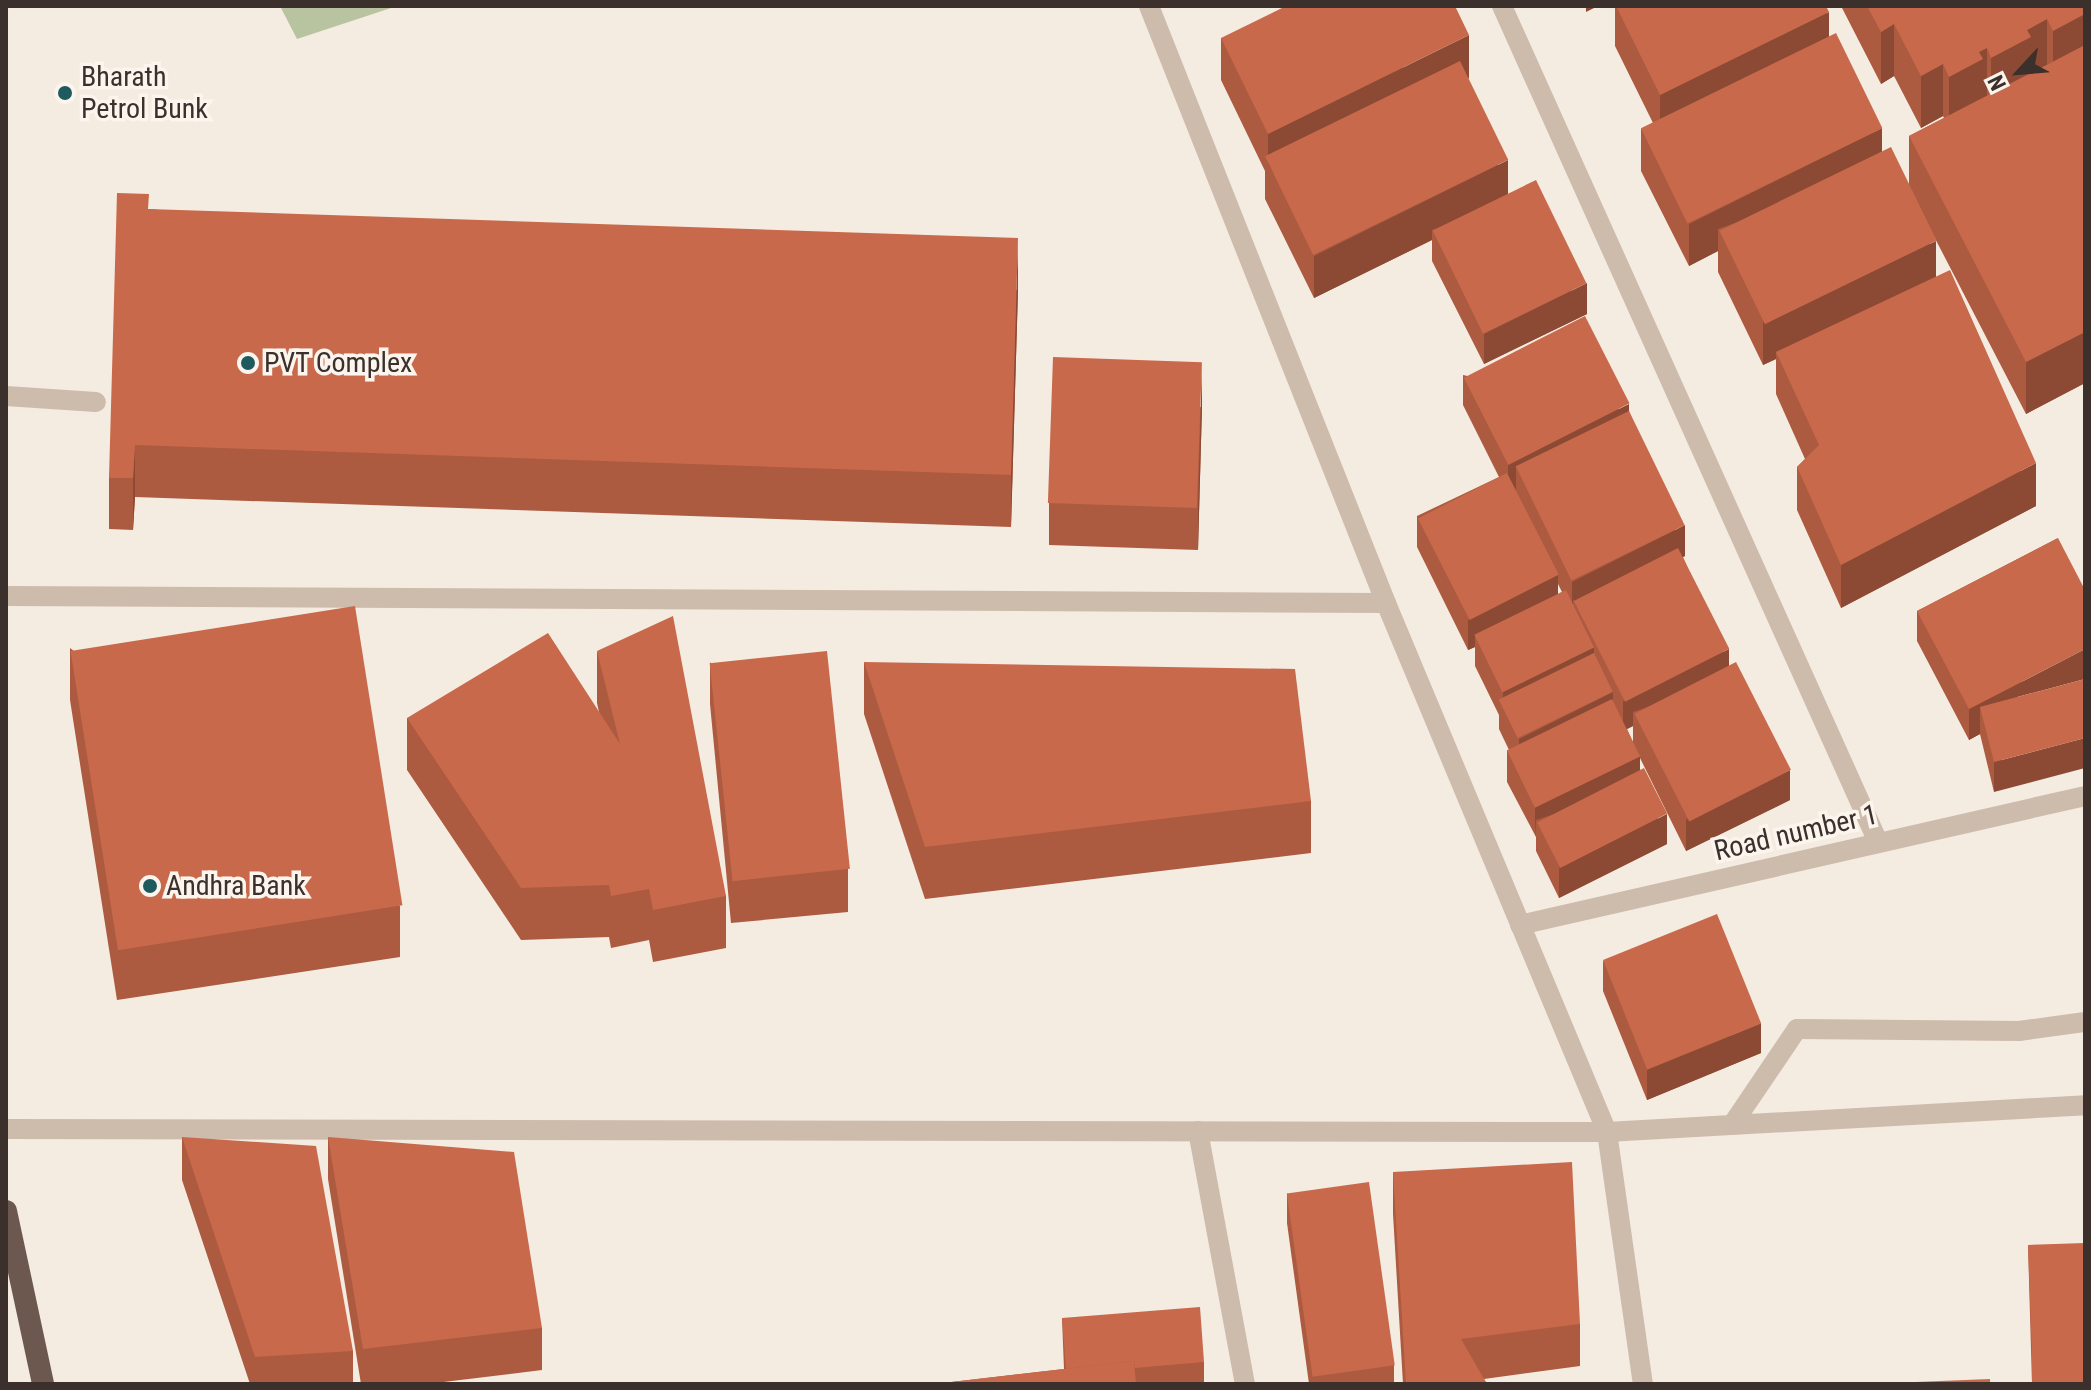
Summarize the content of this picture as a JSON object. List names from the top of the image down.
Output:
{
  "streets": {
    "street": ["Road number 1"]
  },
  "places": ["Bharath Petrol Bunk", "PVT Complex", "Andhra Bank"],
  "north": "bottom left"
}
